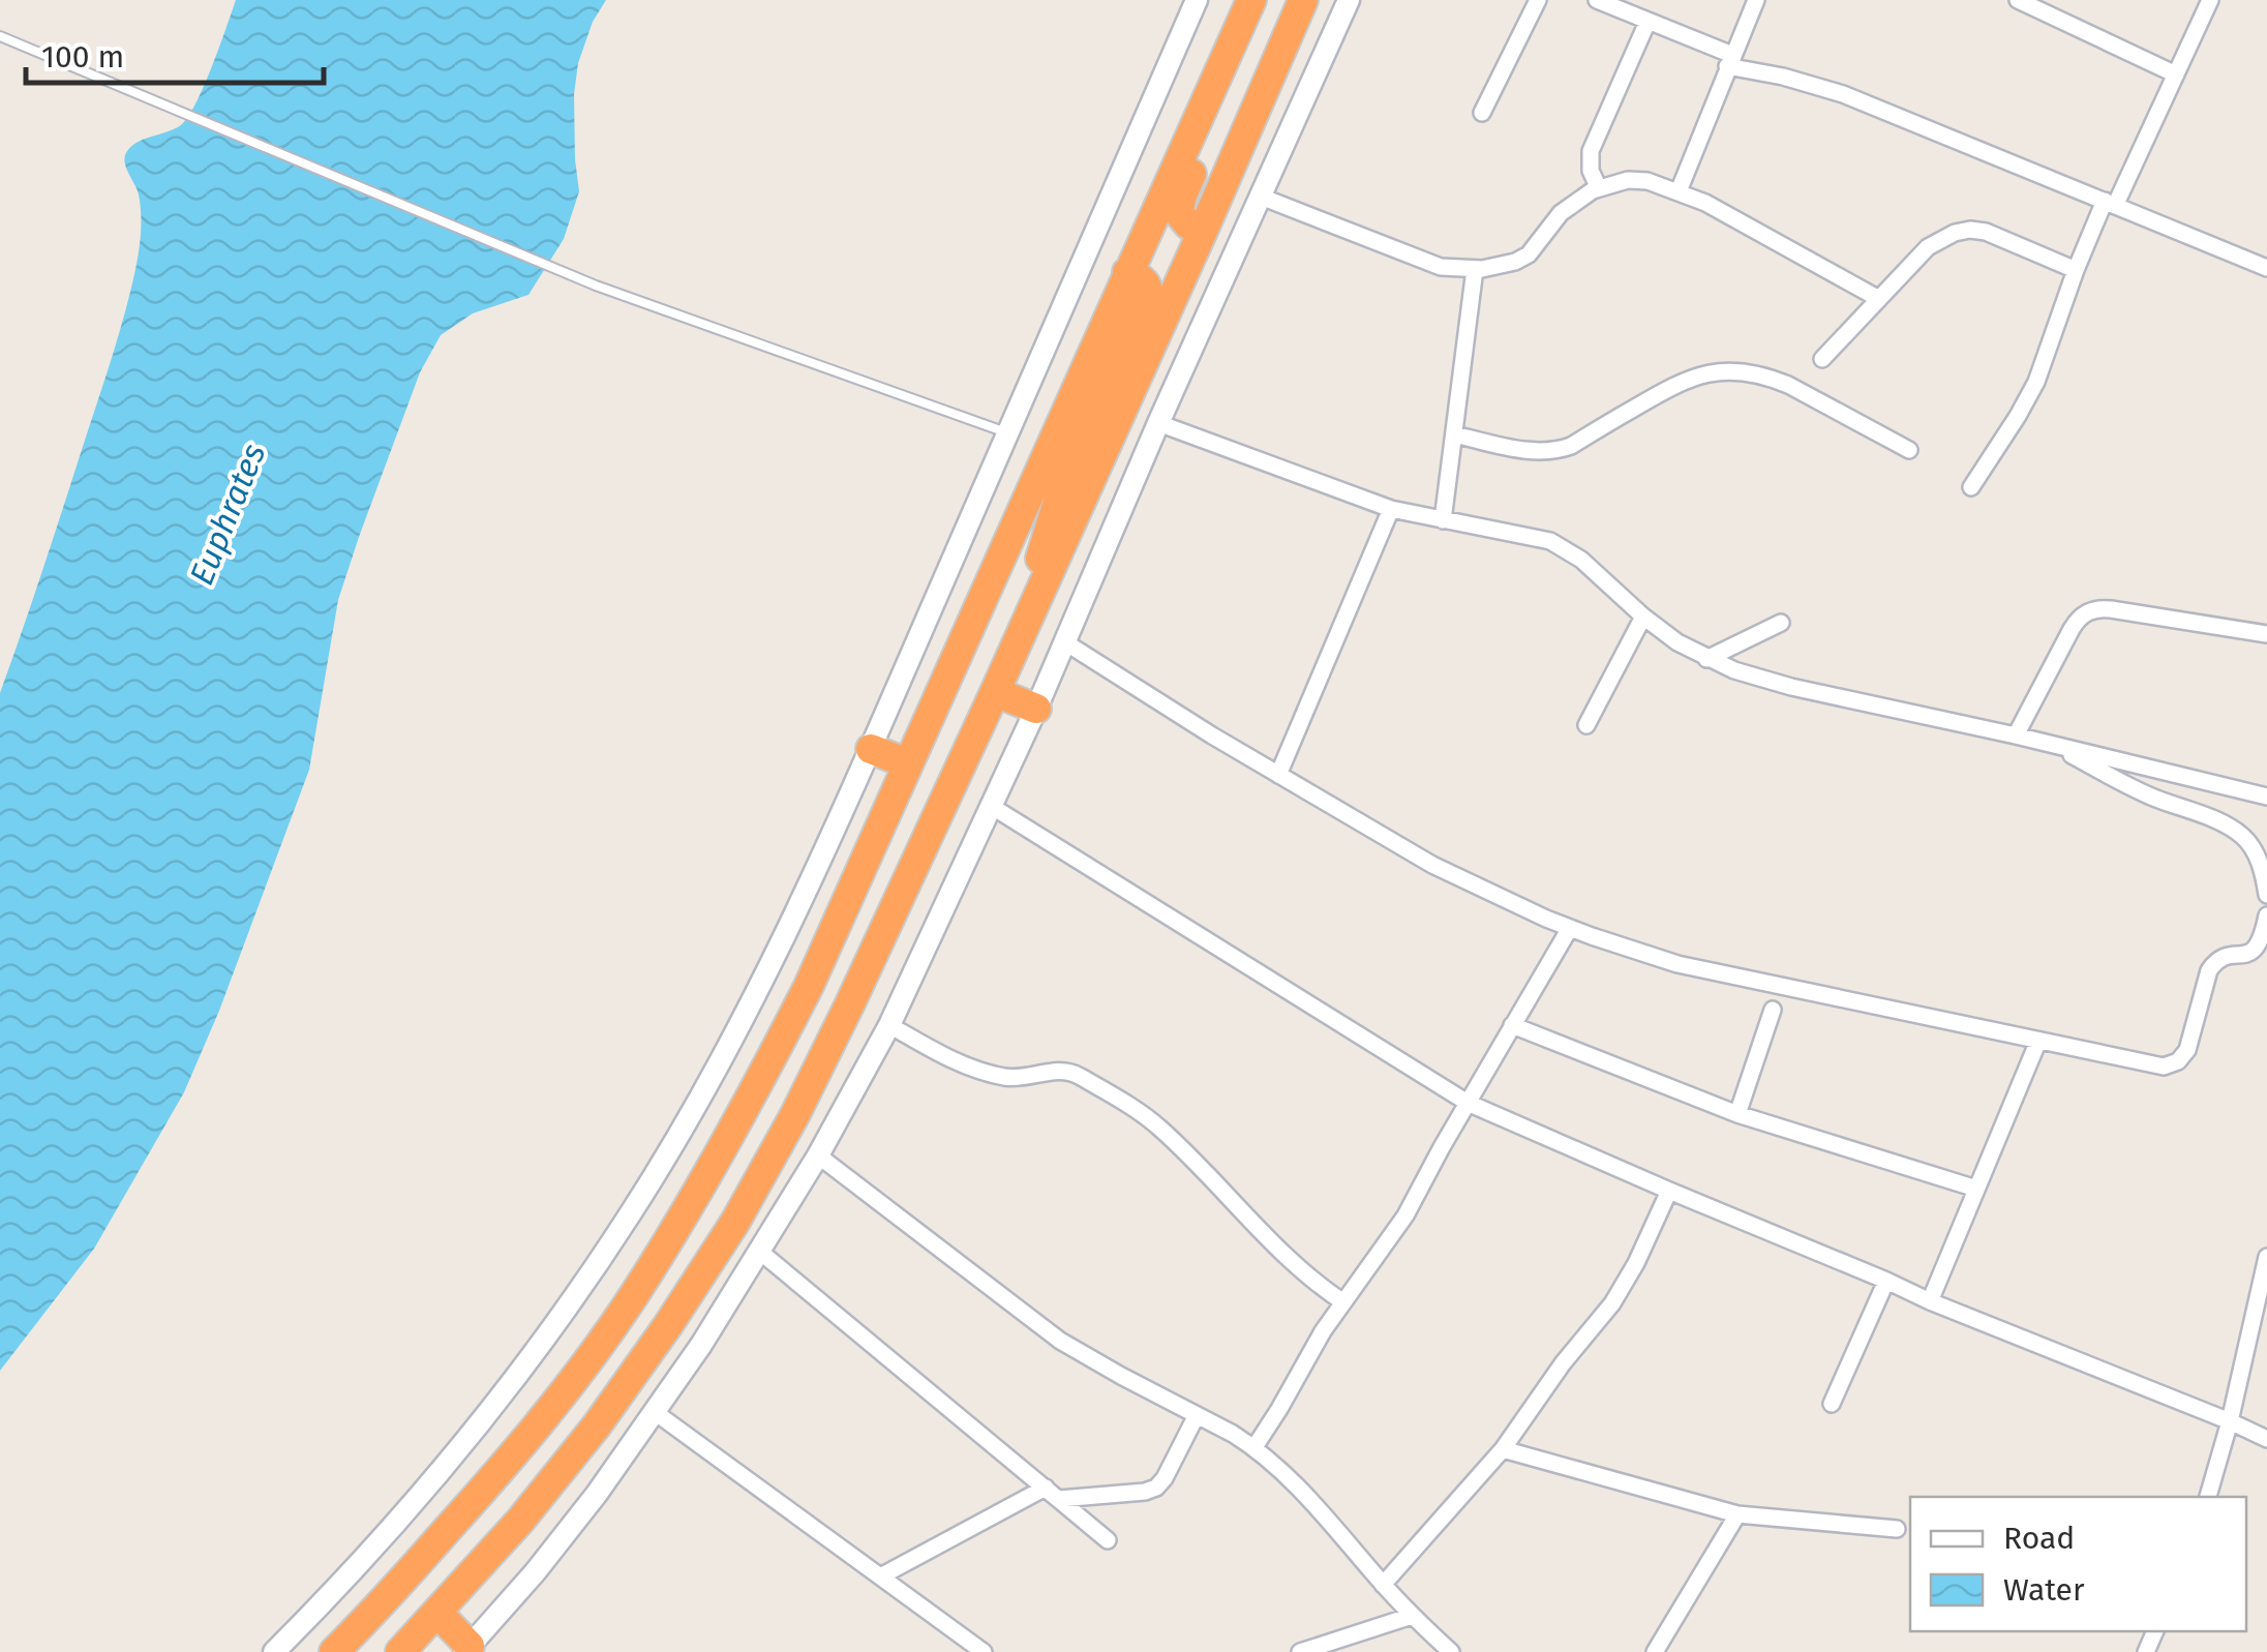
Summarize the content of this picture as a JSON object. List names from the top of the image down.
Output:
{
  "water": ["Euphrates"],
  "legend": ["Road", "Water"],
  "scale_bar": "100 m"
}
